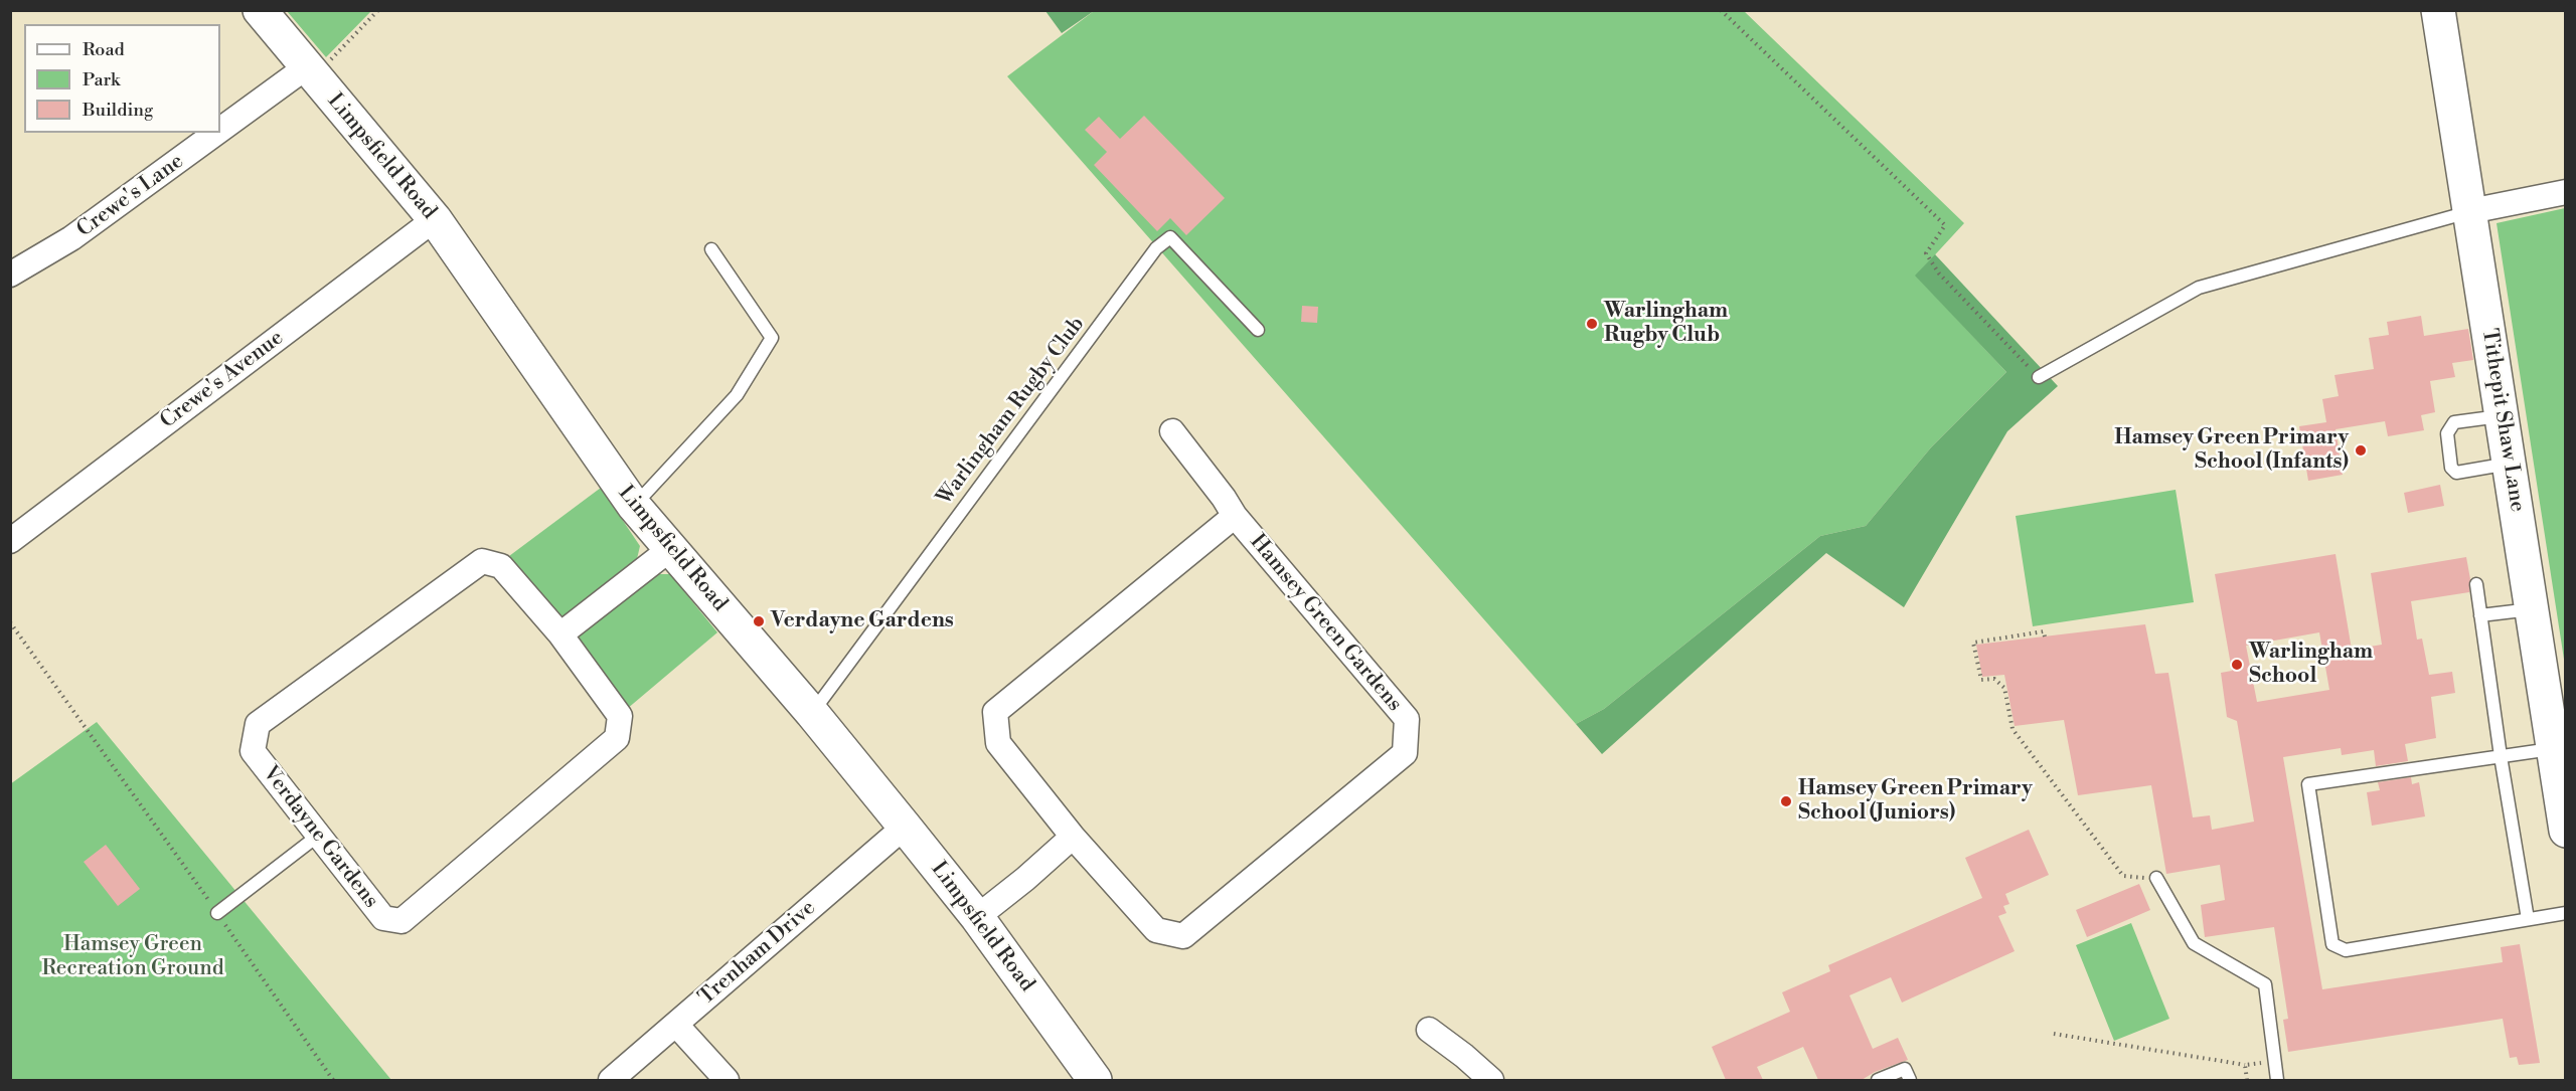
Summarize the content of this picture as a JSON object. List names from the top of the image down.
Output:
{
  "streets": {
    "main road": ["Limpsfield Road", "Tithepit Shaw Lane"],
    "street": [
      "Crewe's Lane",
      "Crewe's Avenue",
      "Hamsey Green Gardens",
      "Verdayne Gardens",
      "Trenham Drive"
    ],
    "lane": ["Warlingham Rugby Club"]
  },
  "crossings": [
    ["Limpsfield Road", "Crewe's Lane"],
    ["Limpsfield Road", "Crewe's Avenue"],
    ["Limpsfield Road", "Warlingham Rugby Club"],
    ["Limpsfield Road", "Trenham Drive"]
  ],
  "parks": ["Hamsey Green Recreation Ground"],
  "places": [
    "Warlingham Rugby Club",
    "Hamsey Green Primary School (Infants)",
    "Verdayne Gardens",
    "Warlingham School",
    "Hamsey Green Primary School (Juniors)"
  ],
  "legend": ["Road", "Park", "Building"]
}
